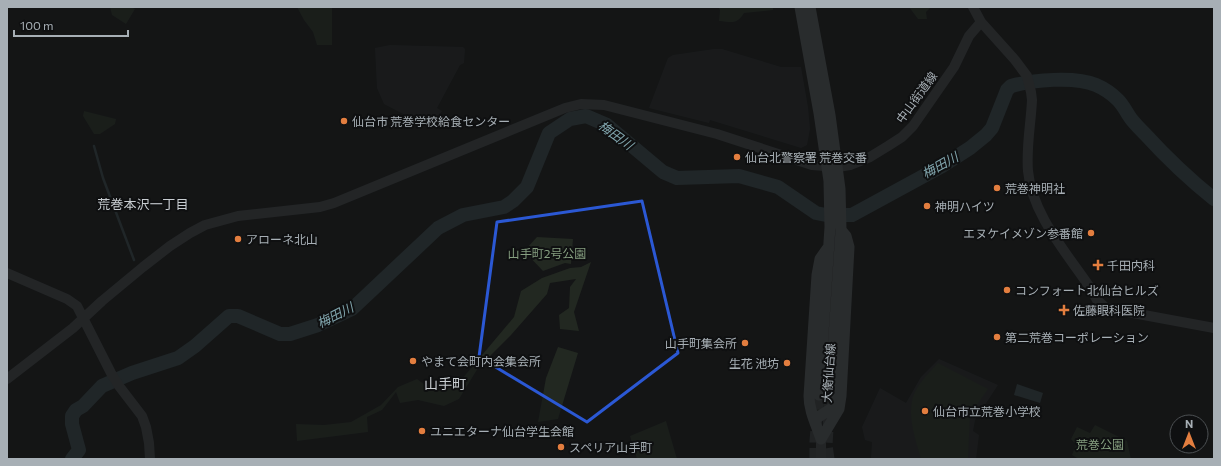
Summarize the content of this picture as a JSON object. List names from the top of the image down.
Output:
{
  "streets": {
    "main road": ["大衡仙台線"],
    "street": ["中山街道線"]
  },
  "crossings": [
    ["中山街道線", "大衡仙台線"]
  ],
  "districts": ["荒巻本沢一丁目", "山手町"],
  "water": ["梅田川"],
  "parks": ["山手町2号公園", "荒巻公園"],
  "places": {
    "other": [
      "仙台市 荒巻学校給食センター",
      "仙台北警察署 荒巻交番",
      "荒巻神明社",
      "神明ハイツ",
      "エヌケイメゾン参番館",
      "アローネ北山",
      "コンフォート北仙台ヒルズ",
      "第二荒巻コーポレーション",
      "山手町集会所",
      "やまて会町内会集会所",
      "生花 池坊",
      "仙台市立荒巻小学校",
      "ユニエターナ仙台学生会館",
      "スペリア山手町"
    ],
    "health": ["千田内科", "佐藤眼科医院"]
  },
  "scale_bar": "100 m",
  "north": "top"
}
